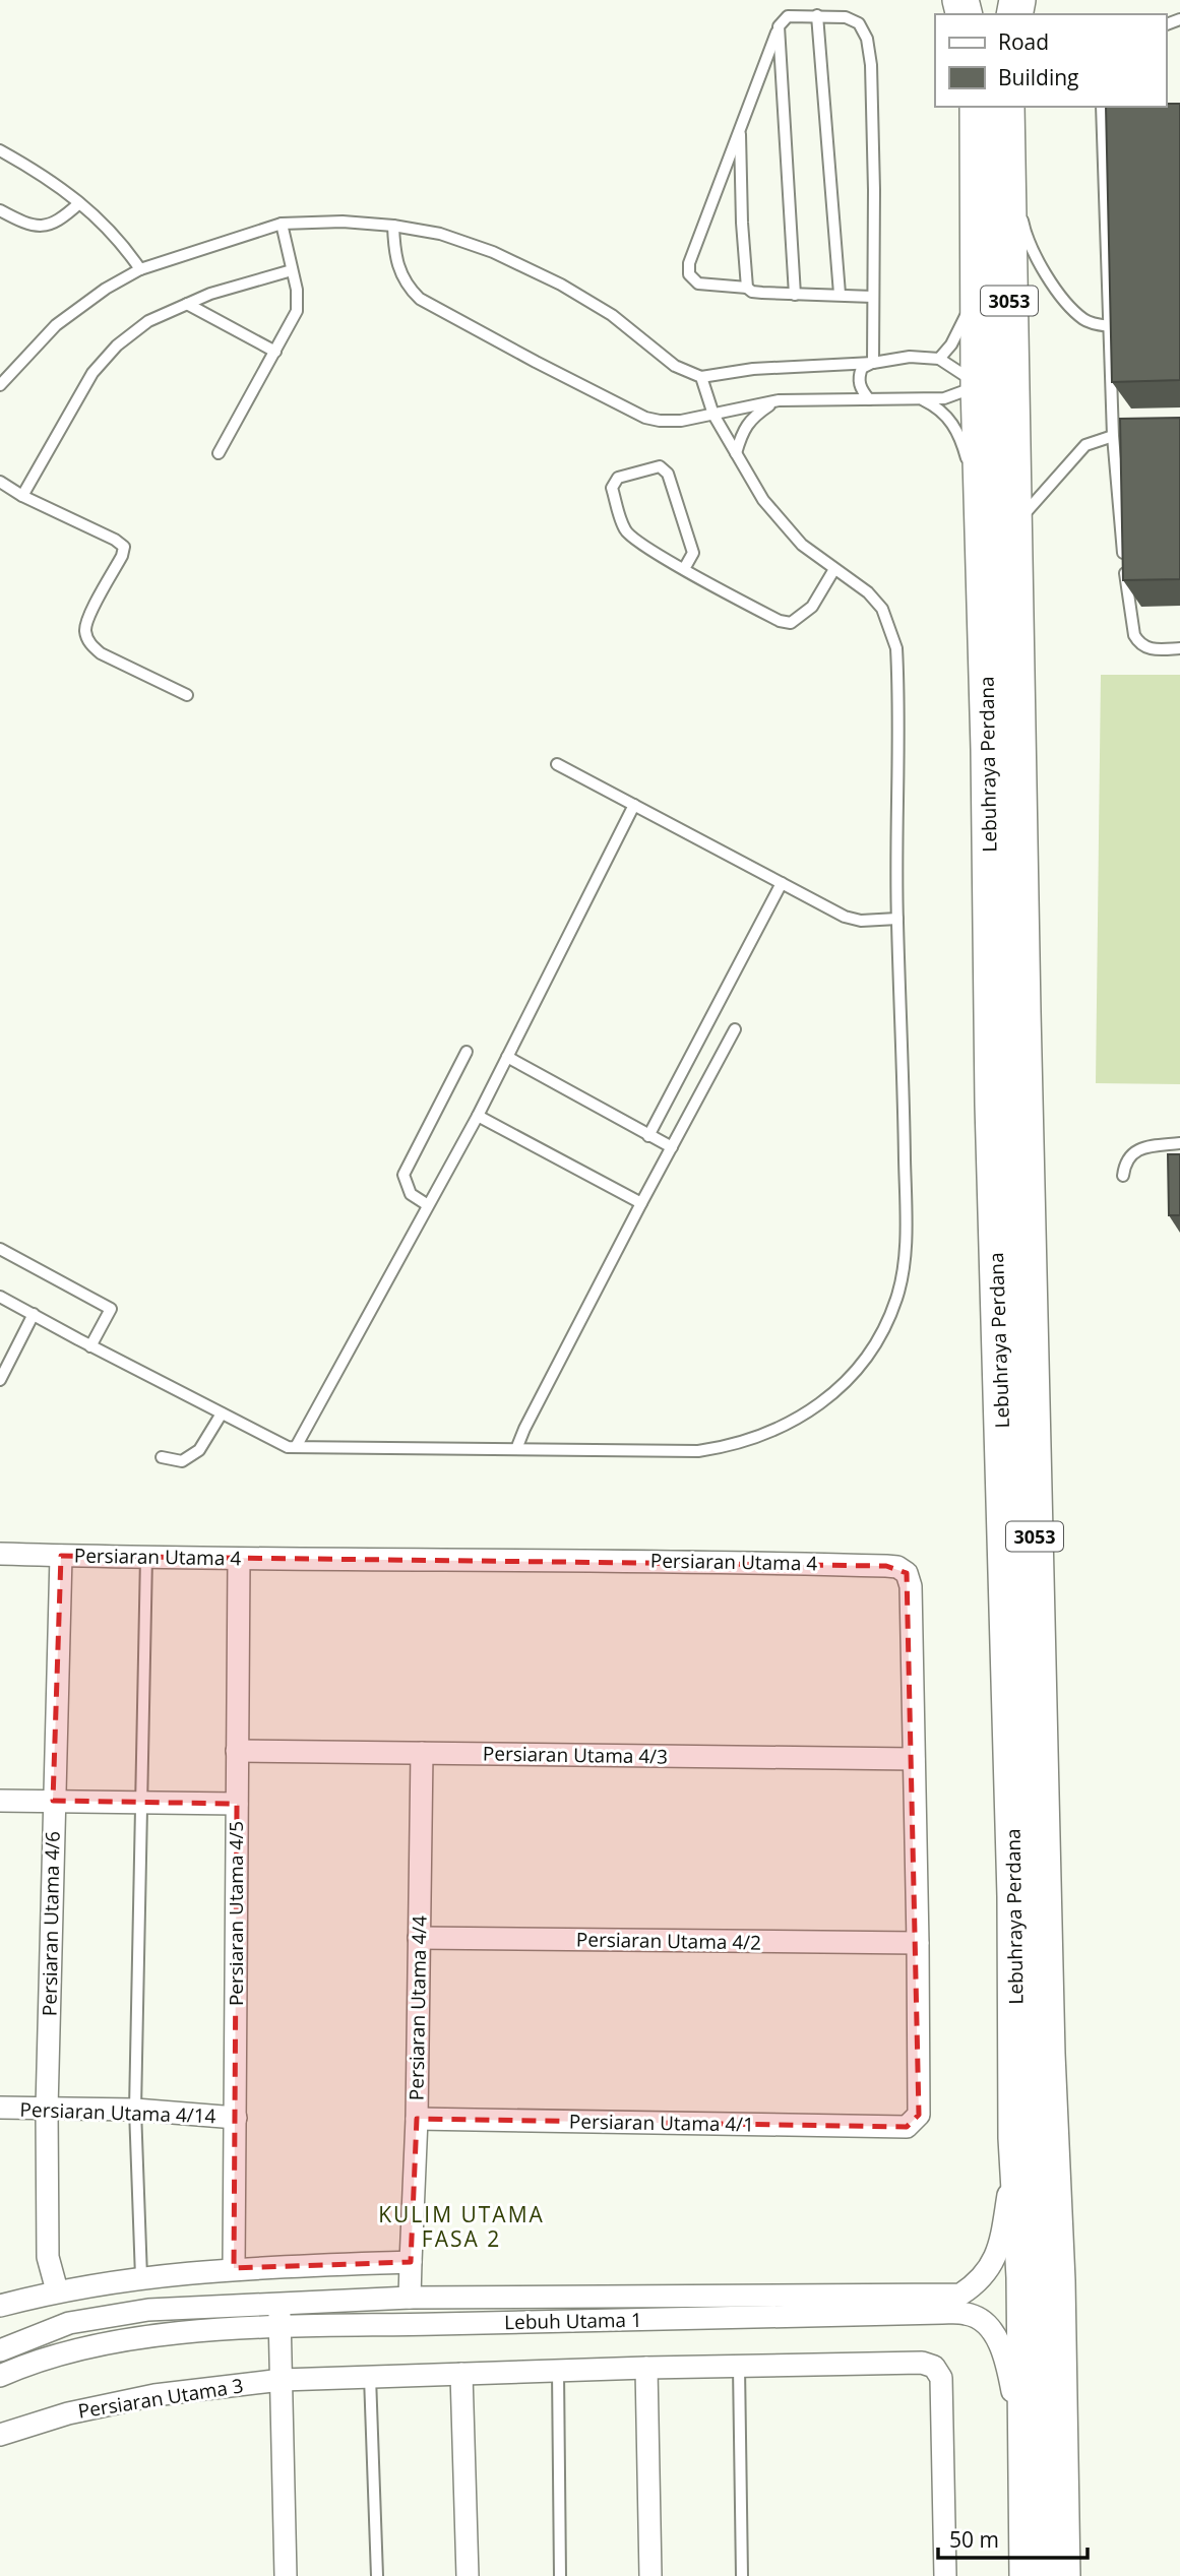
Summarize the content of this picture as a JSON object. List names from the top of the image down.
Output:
{
  "streets": {
    "main road": ["3053", "Lebuhraya Perdana"],
    "street": [
      "Persiaran Utama 4",
      "Persiaran Utama 4/3",
      "Persiaran Utama 4/5",
      "Persiaran Utama 4/6",
      "Persiaran Utama 4/2",
      "Persiaran Utama 4/4",
      "Persiaran Utama 4/14",
      "Persiaran Utama 4/1",
      "Lebuh Utama 1",
      "Persiaran Utama 3"
    ]
  },
  "crossings": [
    ["Lebuhraya Perdana", "Lebuh Utama 1"],
    ["Persiaran Utama 4", "Persiaran Utama 4/3"],
    ["Persiaran Utama 4", "Persiaran Utama 4/5"],
    ["Persiaran Utama 4", "Persiaran Utama 4/6"],
    ["Persiaran Utama 4", "Persiaran Utama 4/2"],
    ["Persiaran Utama 4", "Persiaran Utama 4/1"],
    ["Persiaran Utama 4/3", "Persiaran Utama 4/5"],
    ["Persiaran Utama 4/3", "Persiaran Utama 4/4"],
    ["Persiaran Utama 4/5", "Persiaran Utama 4/14"],
    ["Persiaran Utama 4/6", "Persiaran Utama 4/14"],
    ["Persiaran Utama 4/2", "Persiaran Utama 4/4"],
    ["Persiaran Utama 4/4", "Persiaran Utama 4/1"],
    ["Persiaran Utama 4/4", "Lebuh Utama 1"]
  ],
  "districts": ["KULIM UTAMA FASA 2"],
  "legend": ["Road", "Building"],
  "scale_bar": "50 m"
}
